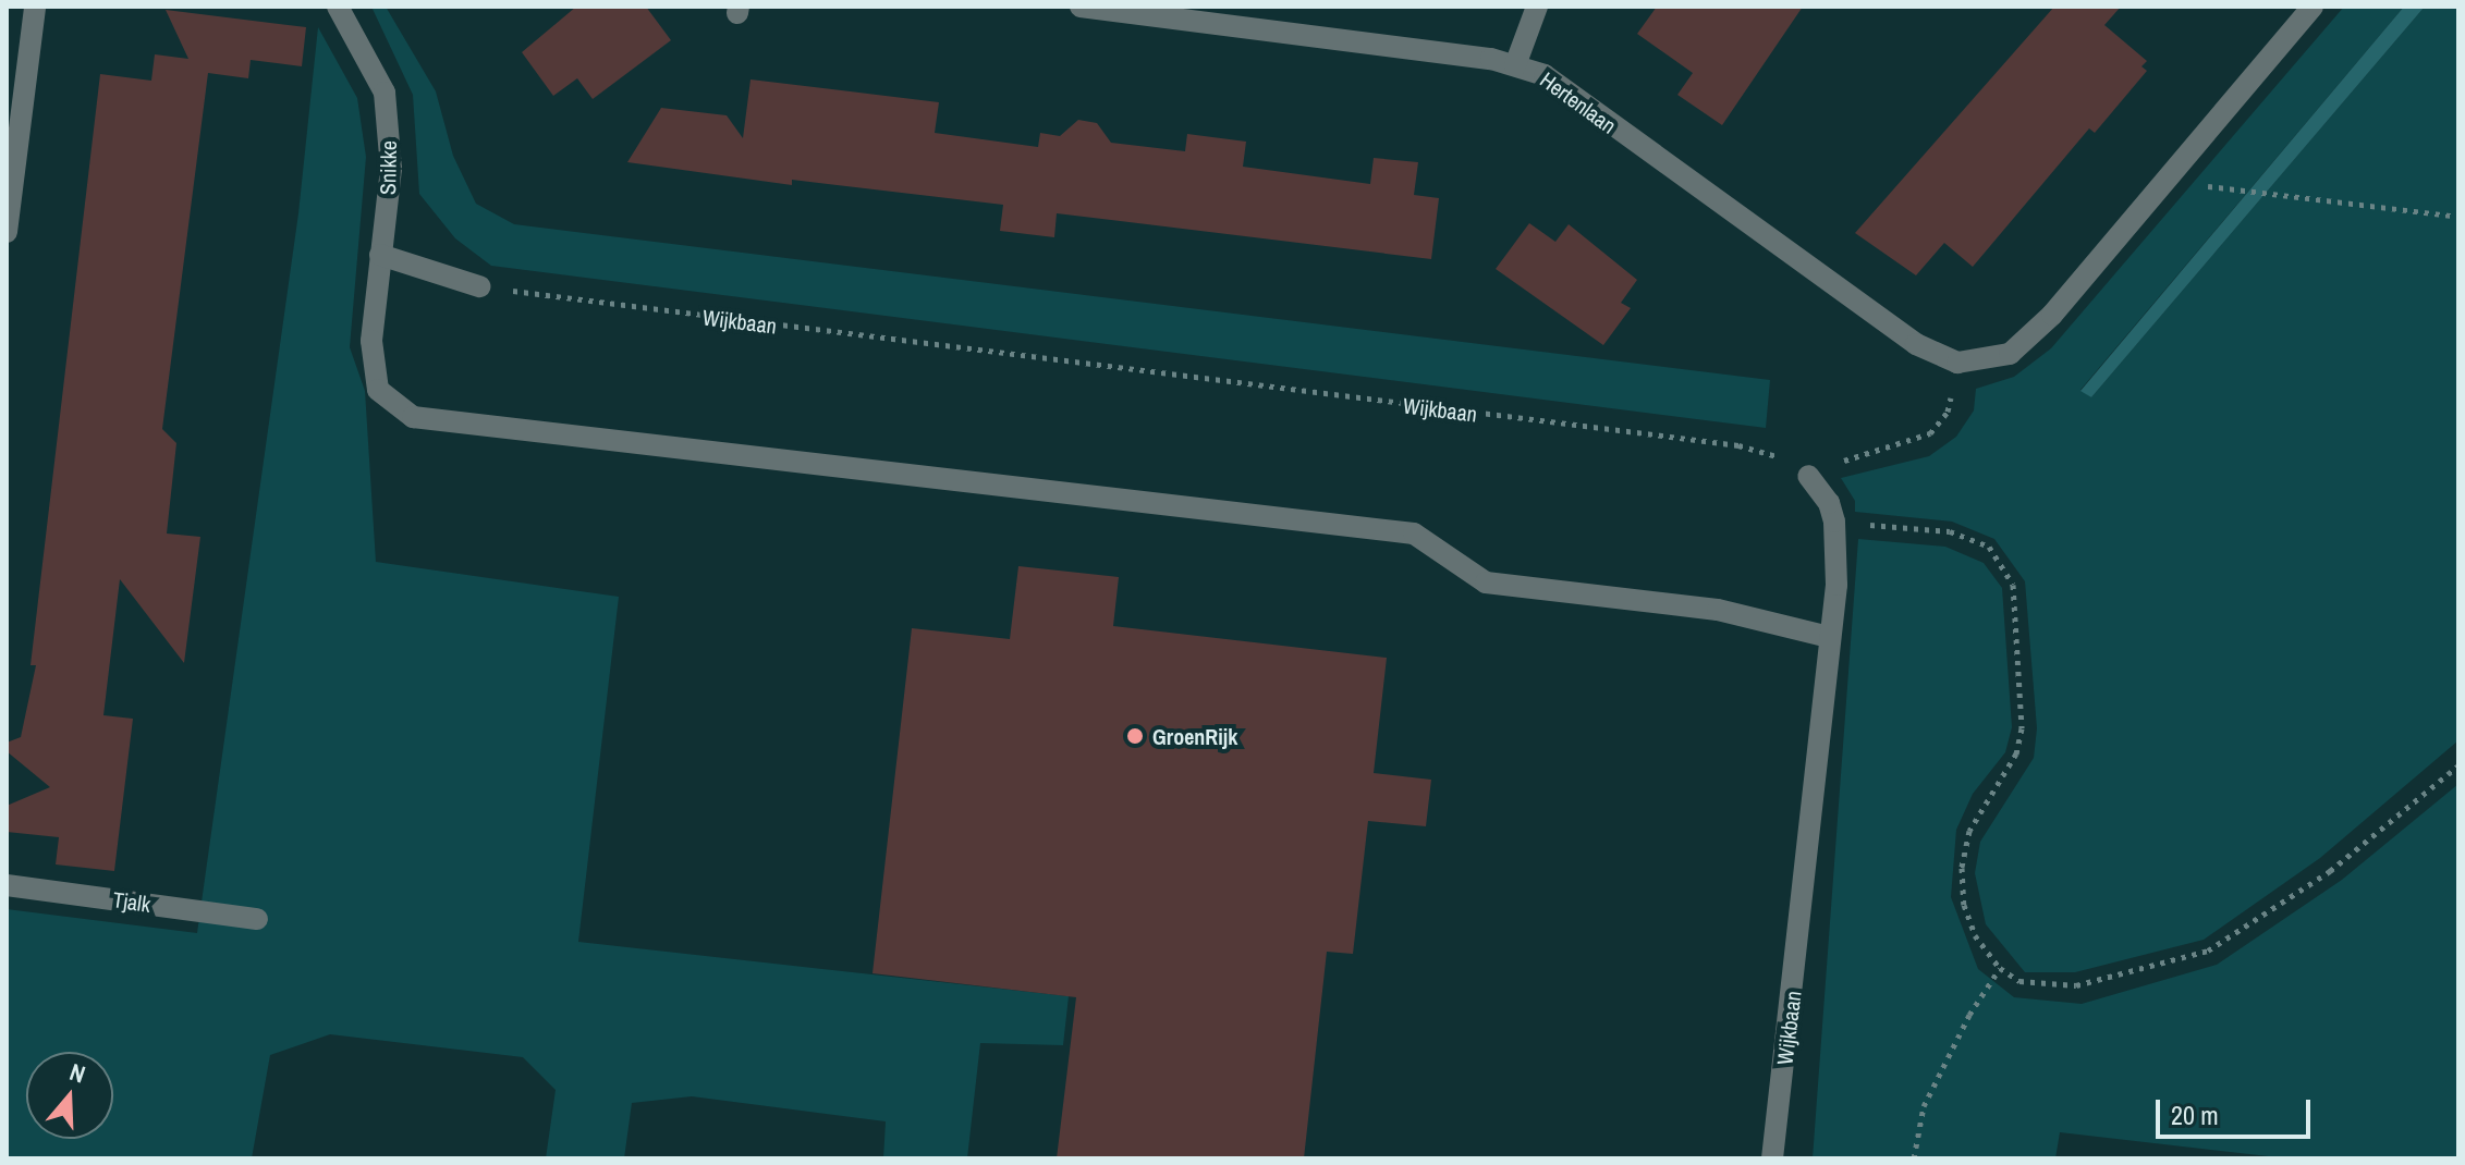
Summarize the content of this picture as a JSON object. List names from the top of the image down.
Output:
{
  "streets": {
    "street": [
      "Hertenlaan",
      "Snikke",
      "Wijkbaan",
      "Tjalk"
    ]
  },
  "crossings": [
    ["Snikke", "Wijkbaan"]
  ],
  "places": ["GroenRijk"],
  "scale_bar": "20 m",
  "north": "top"
}
